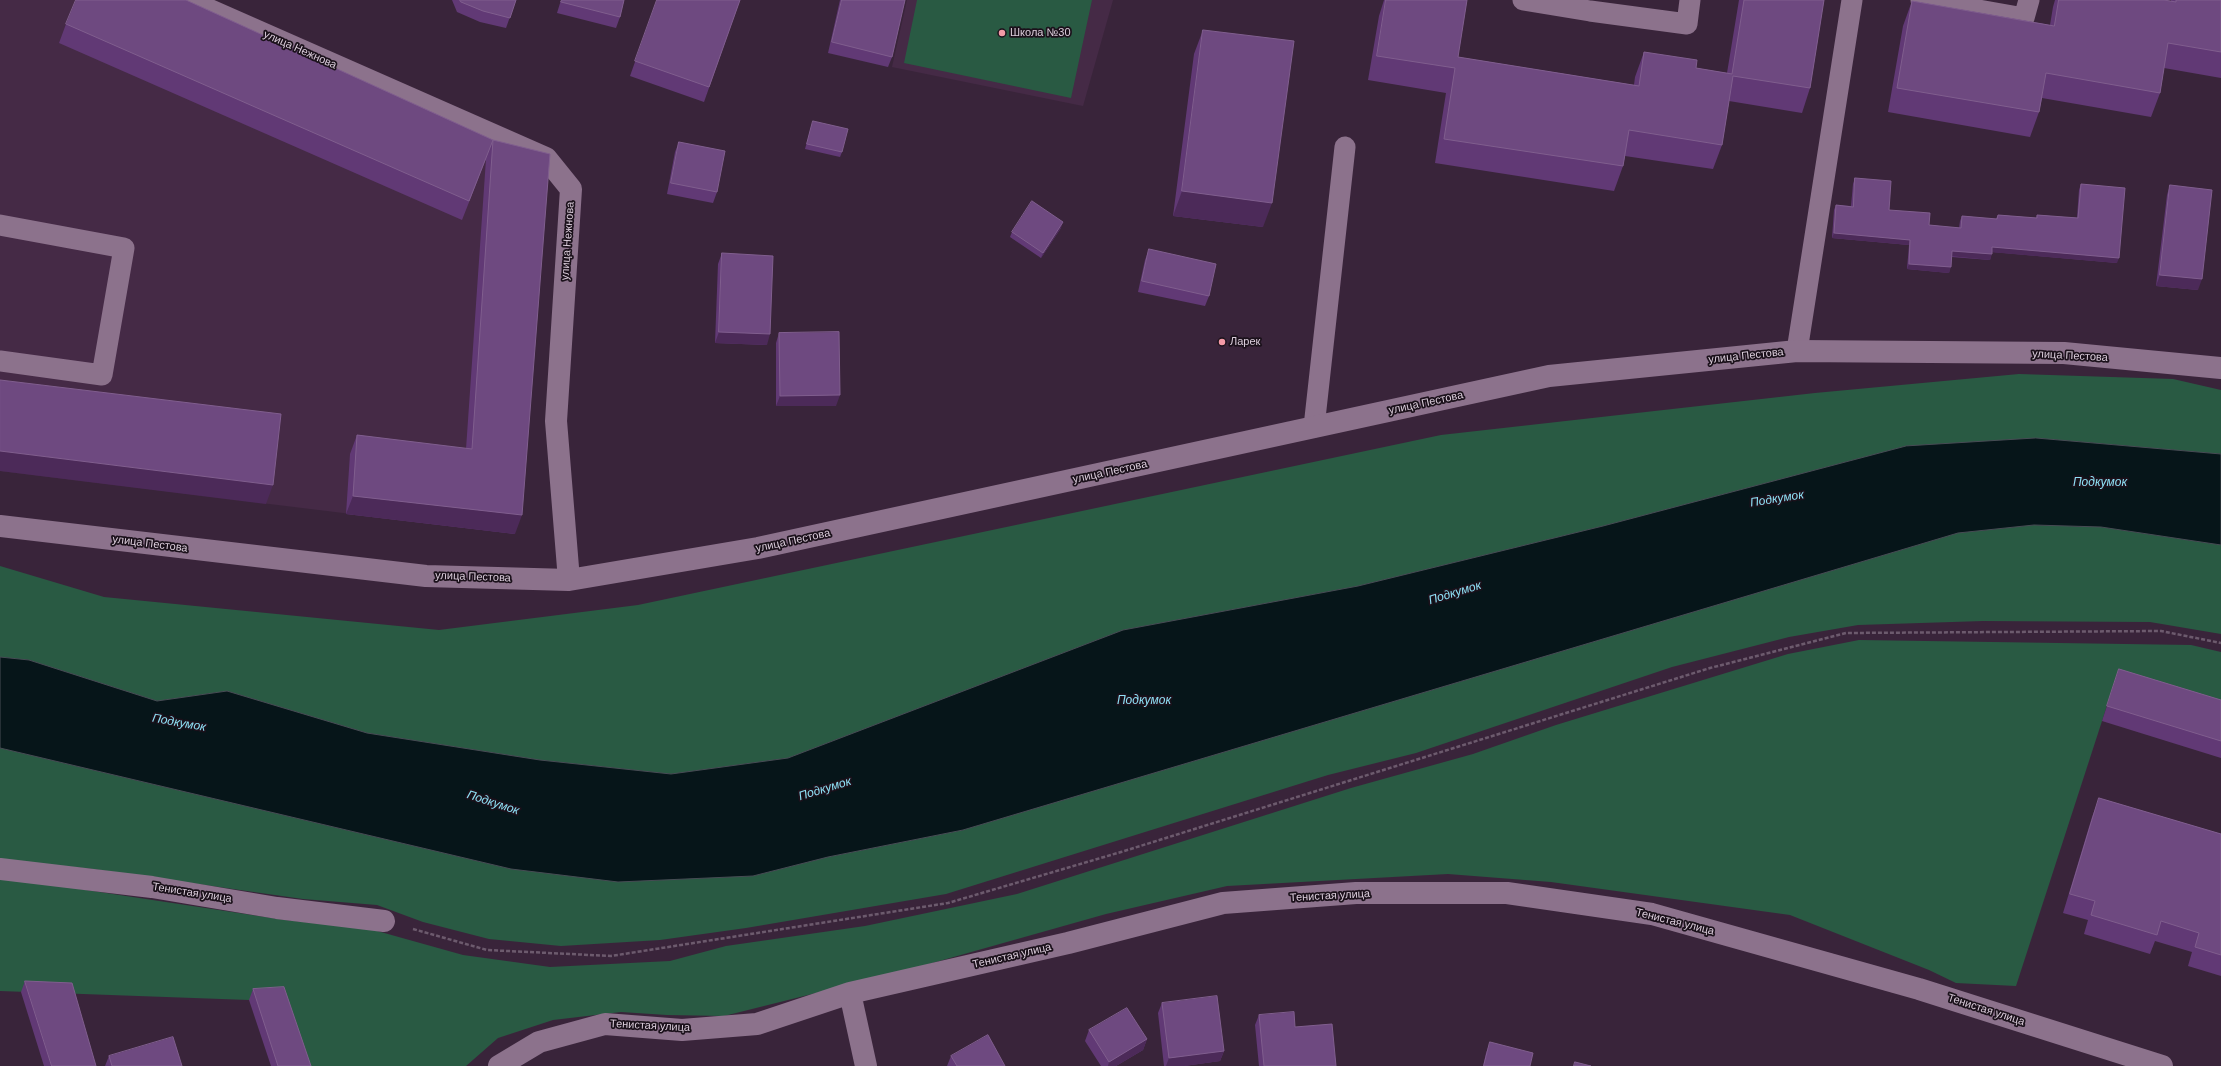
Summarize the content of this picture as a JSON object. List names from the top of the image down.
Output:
{
  "streets": {
    "street": ["улица Нежнова", "улица Пестова", "Тенистая улица"]
  },
  "crossings": [
    ["улица Нежнова", "улица Пестова"]
  ],
  "water": ["Подкумок"],
  "places": ["Школа №30", "Ларек"]
}
